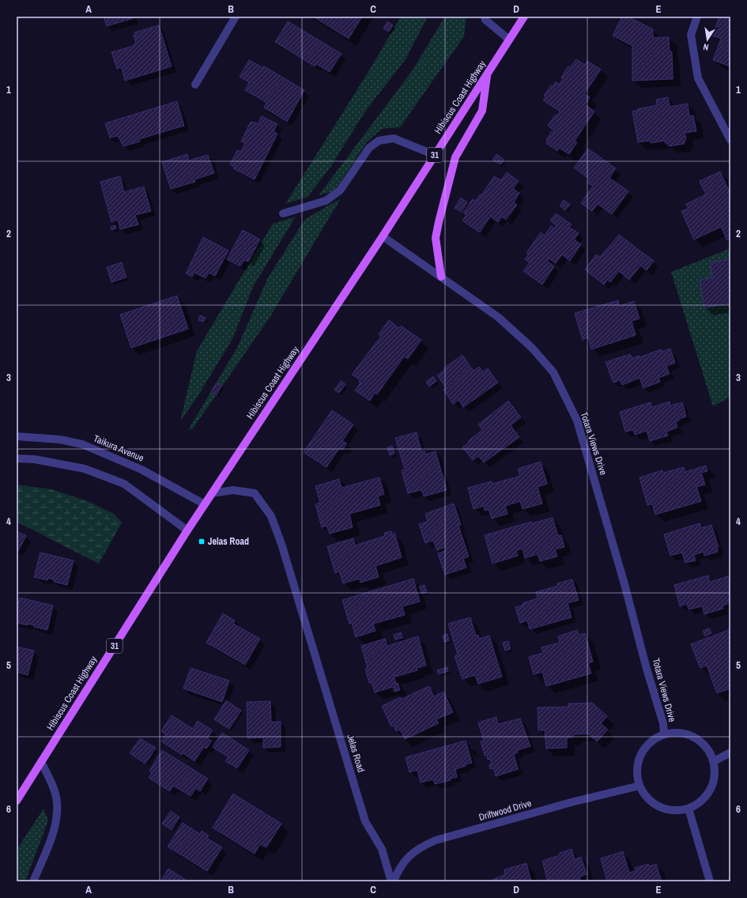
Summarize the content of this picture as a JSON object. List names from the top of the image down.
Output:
{
  "streets": {
    "main road": ["Hibiscus Coast Highway", "31"],
    "street": [
      "Totara Views Drive",
      "Taikura Avenue",
      "Jelas Road",
      "Driftwood Drive"
    ]
  },
  "crossings": [
    ["Hibiscus Coast Highway", "Totara Views Drive"],
    ["Hibiscus Coast Highway", "Taikura Avenue"],
    ["Hibiscus Coast Highway", "Jelas Road"],
    ["Totara Views Drive", "Driftwood Drive"]
  ],
  "places": {
    "transit": ["Jelas Road"]
  },
  "north": "bottom",
  "grid": {
    "columns": [
      "A",
      "B",
      "C",
      "D",
      "E"
    ],
    "rows": [
      "1",
      "2",
      "3",
      "4",
      "5",
      "6"
    ]
  }
}
